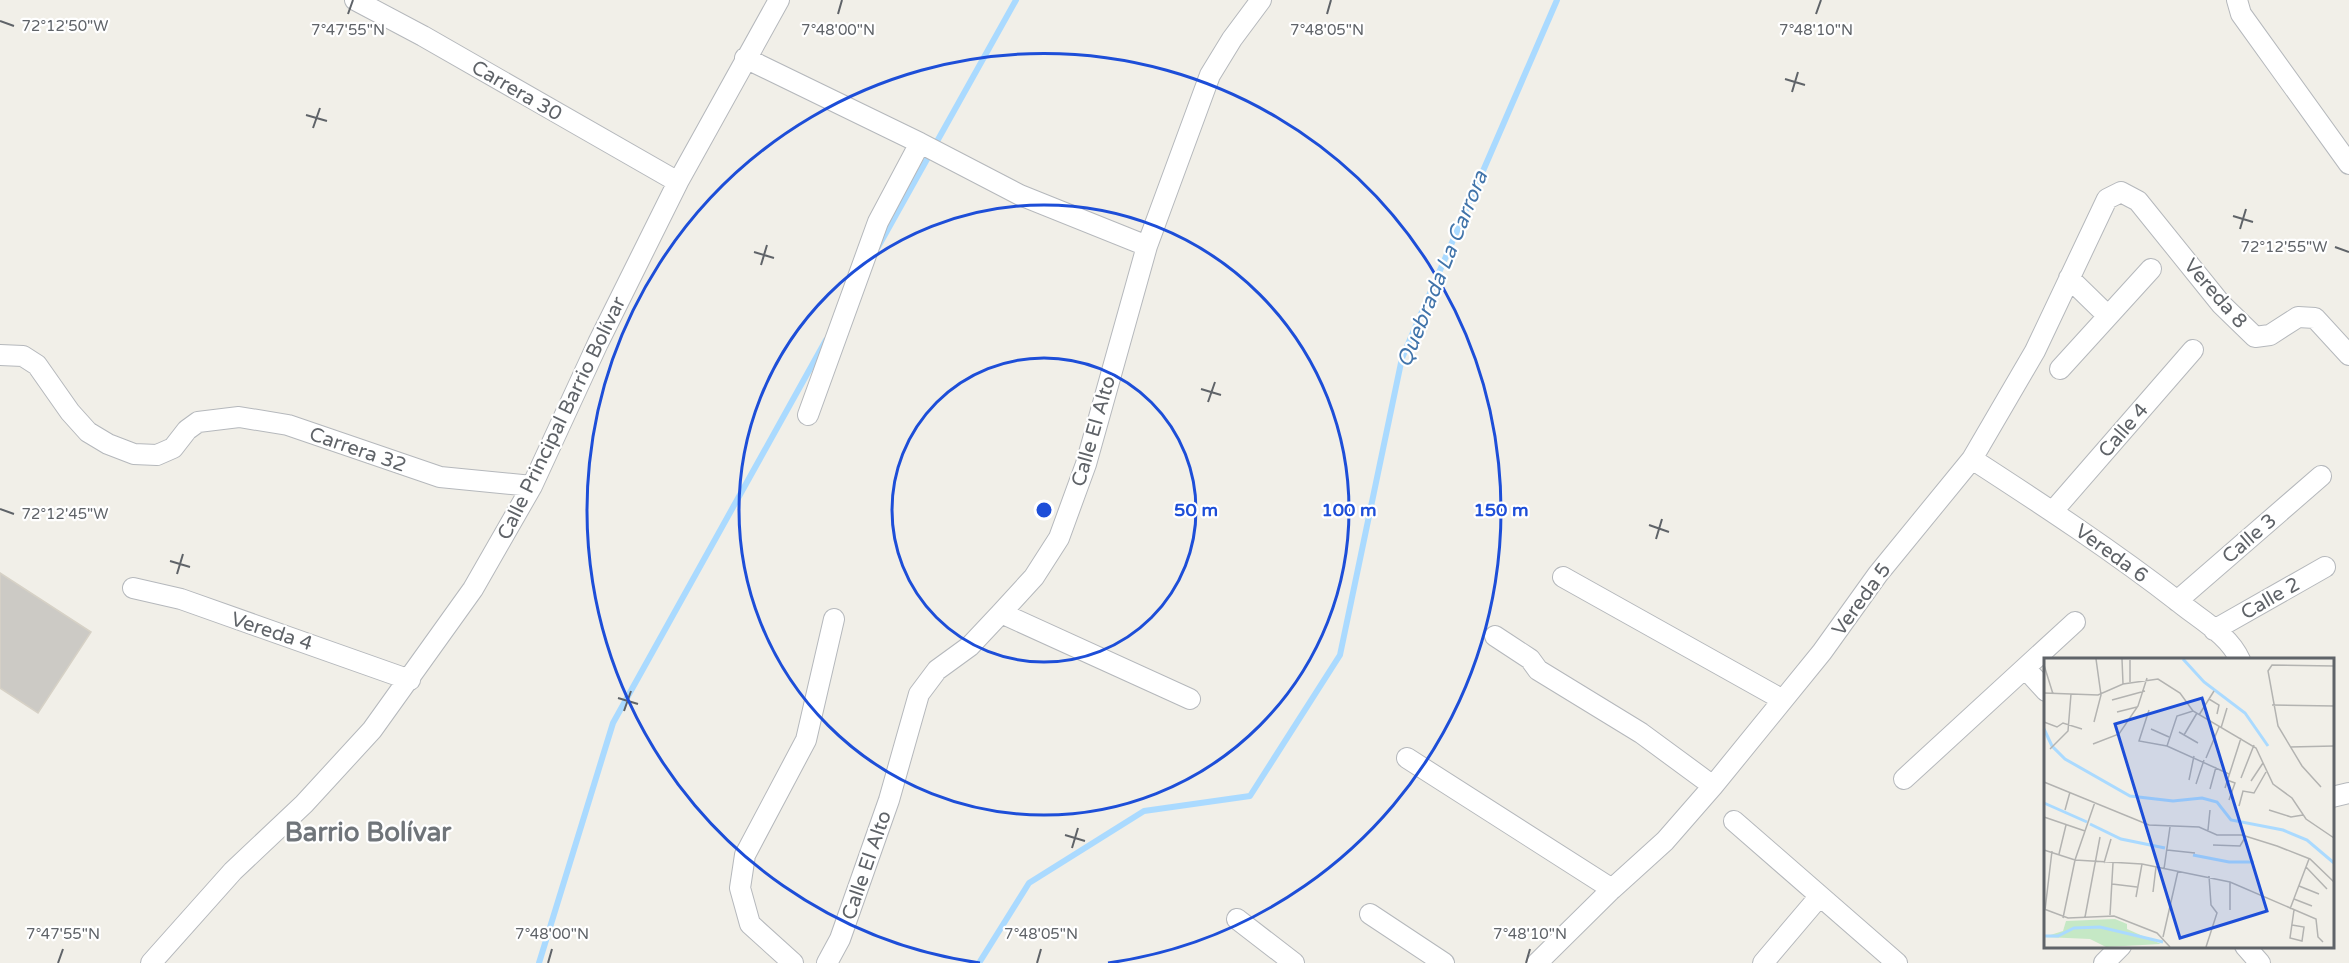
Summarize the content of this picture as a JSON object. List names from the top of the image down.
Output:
{
  "streets": {
    "street": [
      "Carrera 30",
      "Vereda 8",
      "Calle Principal Barrio Bolívar",
      "Calle 4",
      "Calle El Alto",
      "Carrera 32",
      "Calle 3",
      "Vereda 6",
      "Calle 2",
      "Vereda 5",
      "Vereda 4"
    ]
  },
  "crossings": [
    ["Carrera 30", "Calle Principal Barrio Bolívar"],
    ["Vereda 8", "Vereda 5"],
    ["Calle Principal Barrio Bolívar", "Carrera 32"],
    ["Calle Principal Barrio Bolívar", "Vereda 4"],
    ["Calle 4", "Vereda 6"],
    ["Calle 3", "Vereda 6"],
    ["Vereda 6", "Calle 2"],
    ["Vereda 6", "Vereda 5"]
  ],
  "districts": ["Barrio Bolívar"],
  "water": ["Quebrada La Carrora"],
  "coordinates": [
    "72°12'50\"W",
    "7°47'55\"N",
    "7°48'00\"N",
    "7°48'05\"N",
    "7°48'10\"N",
    "72°12'55\"W",
    "72°12'45\"W"
  ],
  "rings": ["50 m", "100 m", "150 m"]
}
